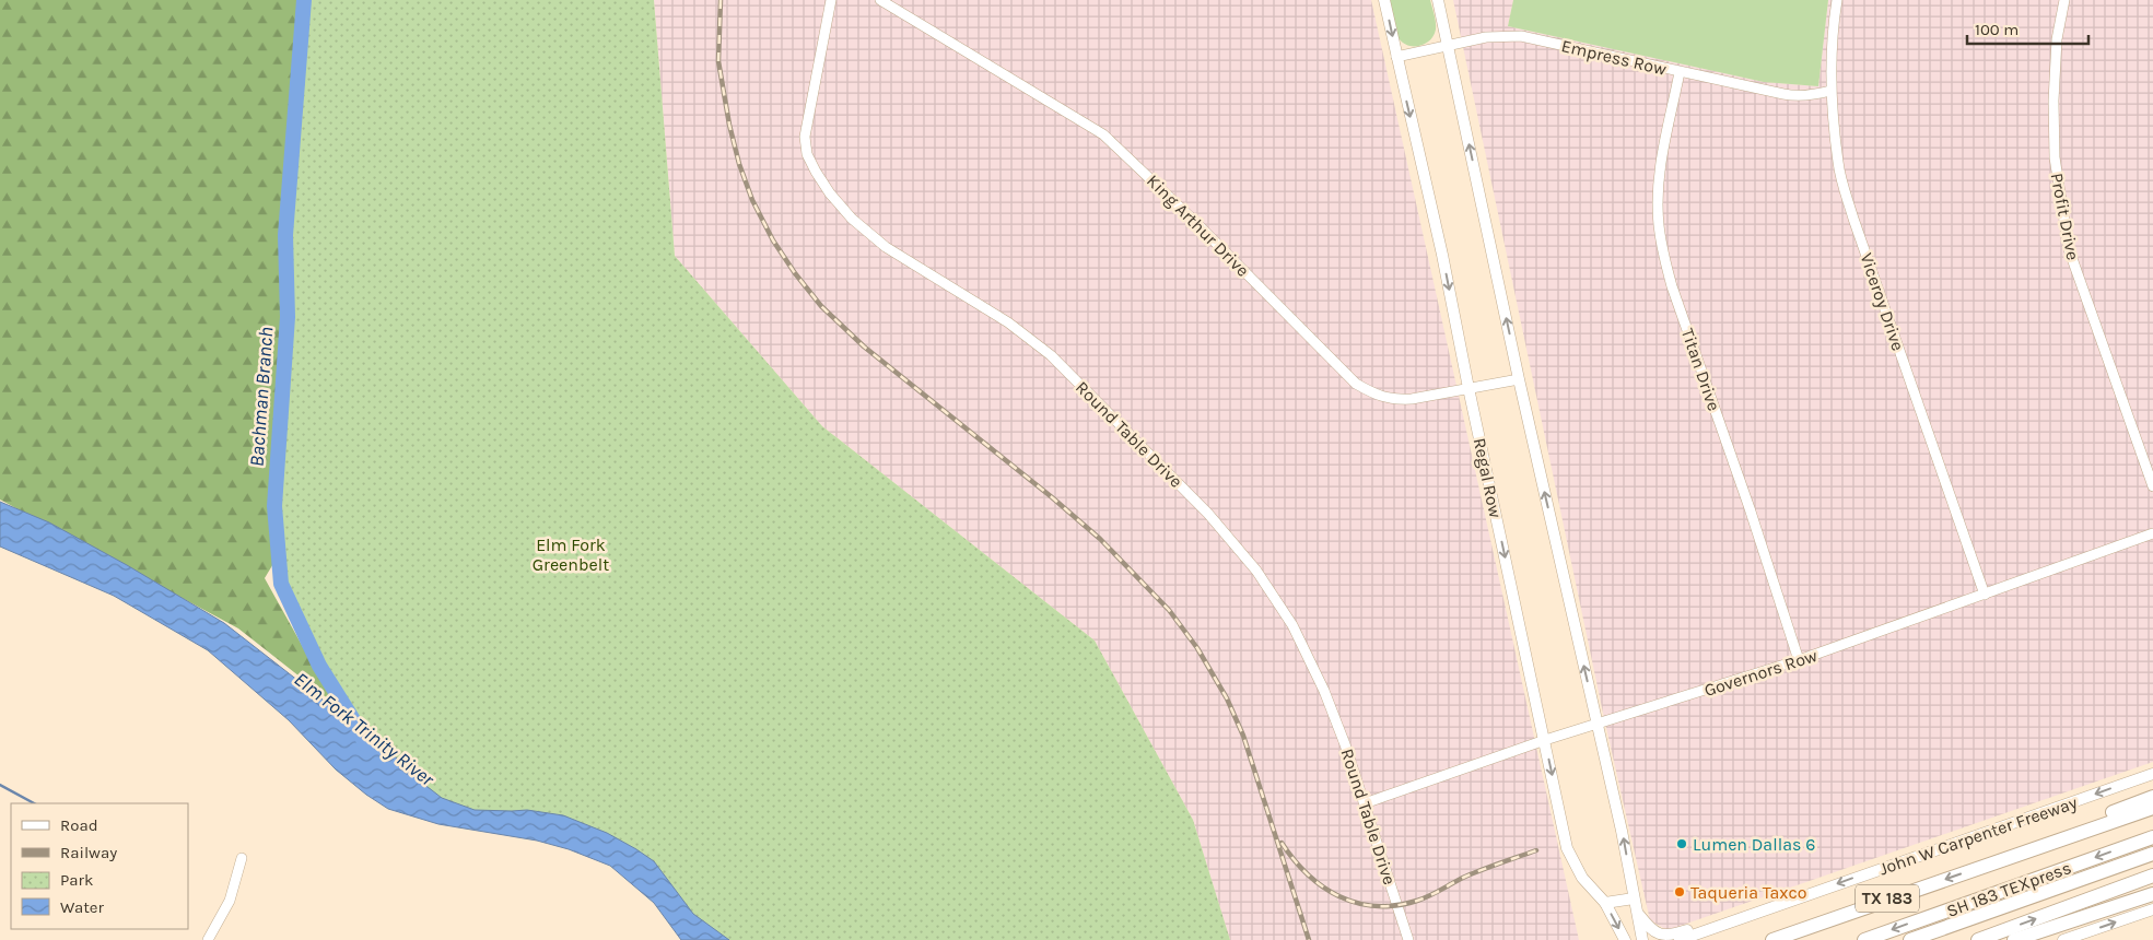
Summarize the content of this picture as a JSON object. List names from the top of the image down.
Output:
{
  "streets": {
    "highway": ["John W Carpenter Freeway", "SH 183 TEXpress", "TX 183"],
    "main road": ["Regal Row"],
    "street": [
      "Empress Row",
      "Profit Drive",
      "King Arthur Drive",
      "Viceroy Drive",
      "Titan Drive",
      "Round Table Drive",
      "Governors Row"
    ]
  },
  "crossings": [
    ["Empress Row", "Viceroy Drive"],
    ["Empress Row", "Titan Drive"],
    ["Empress Row", "Regal Row"],
    ["King Arthur Drive", "Regal Row"],
    ["Viceroy Drive", "Governors Row"],
    ["Titan Drive", "Governors Row"],
    ["Round Table Drive", "Governors Row"],
    ["Regal Row", "Governors Row"]
  ],
  "one_way": ["John W Carpenter Freeway"],
  "water": ["Bachman Branch", "Elm Fork Trinity River"],
  "parks": ["Elm Fork Greenbelt"],
  "places": ["Lumen Dallas 6", "Taqueria Taxco"],
  "legend": [
    "Road",
    "Railway",
    "Park",
    "Water"
  ],
  "scale_bar": "100 m"
}
